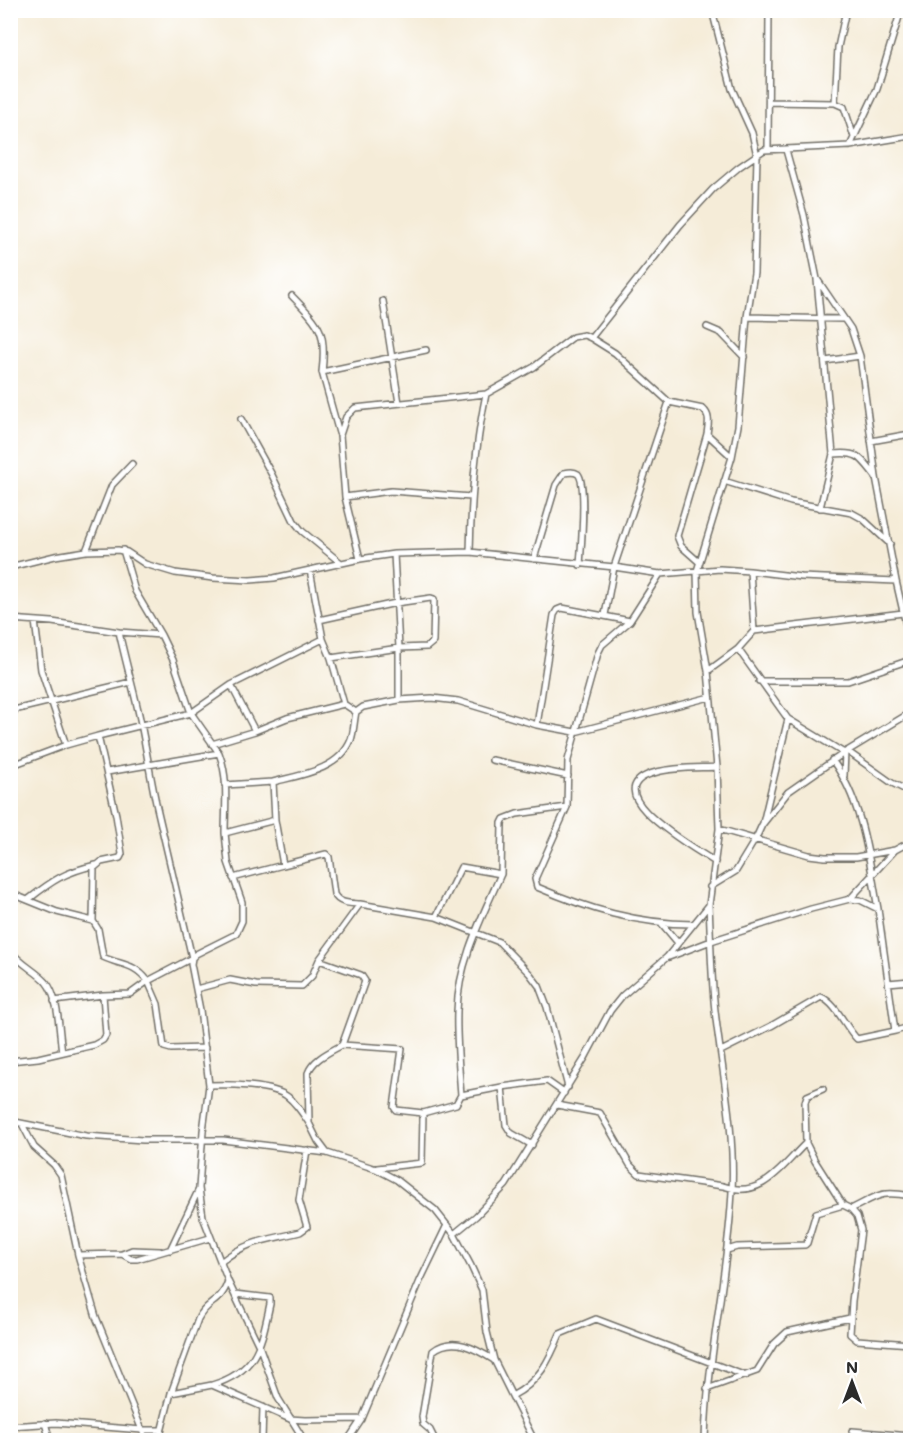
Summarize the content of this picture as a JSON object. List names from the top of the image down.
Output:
{
  "north": "top"
}
